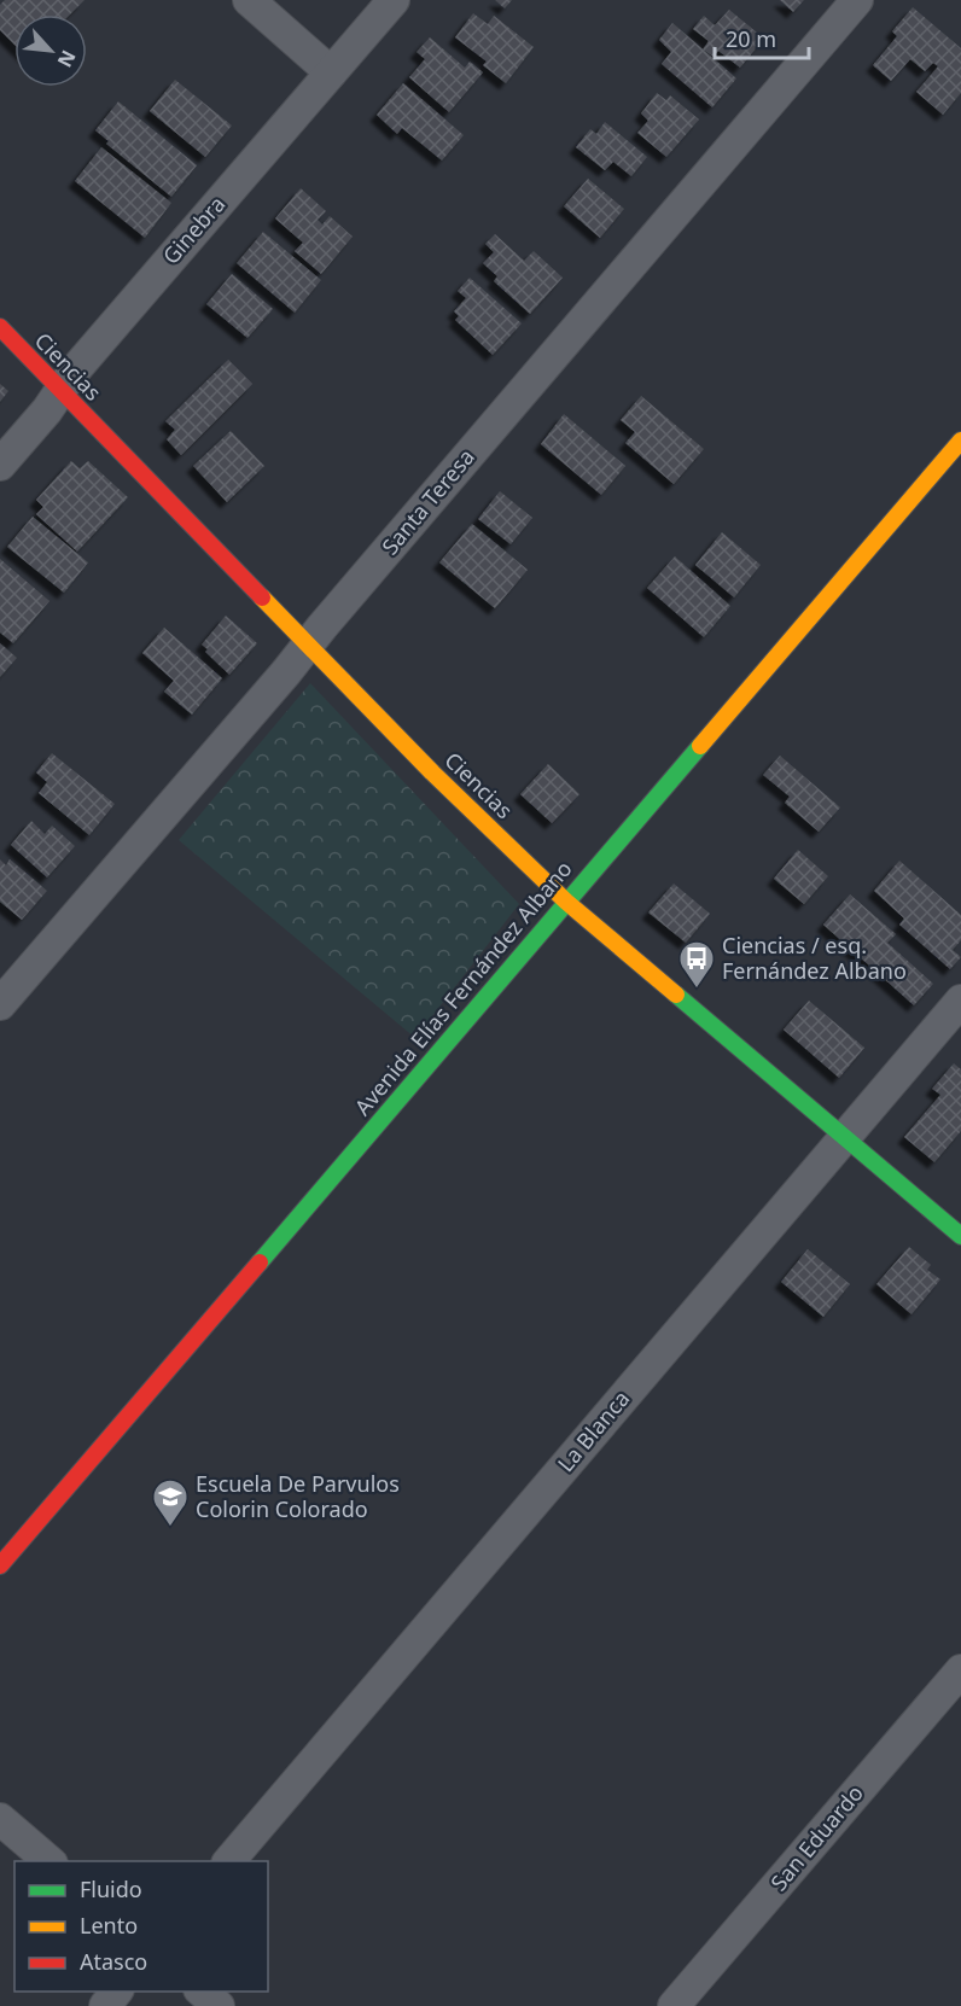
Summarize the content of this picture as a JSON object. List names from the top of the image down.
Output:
{
  "streets": {
    "street": [
      "Ginebra",
      "Ciencias",
      "Santa Teresa",
      "Avenida Elías Fernández Albano",
      "La Blanca",
      "San Eduardo"
    ]
  },
  "crossings": [
    ["Ginebra", "Ciencias"],
    ["Ciencias", "Santa Teresa"],
    ["Ciencias", "Avenida Elías Fernández Albano"],
    ["Ciencias", "La Blanca"]
  ],
  "places": {
    "bus stop": ["Ciencias / esq. Fernández Albano"],
    "school or university": ["Escuela De Parvulos Colorin Colorado"]
  },
  "legend": ["Fluido", "Lento", "Atasco"],
  "scale_bar": "20 m",
  "north": "bottom right"
}
